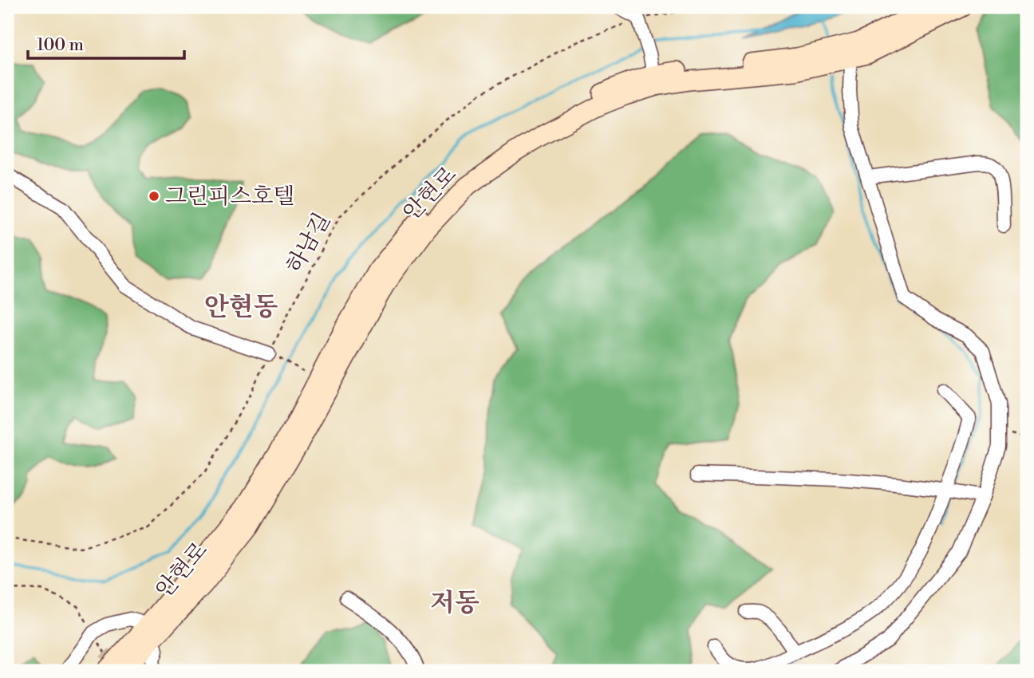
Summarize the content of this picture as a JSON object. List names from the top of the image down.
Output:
{
  "streets": {
    "street": ["안현로"],
    "path": ["하남길"]
  },
  "districts": ["안현동", "저동"],
  "places": ["그린피스호텔"],
  "scale_bar": "100 m"
}
